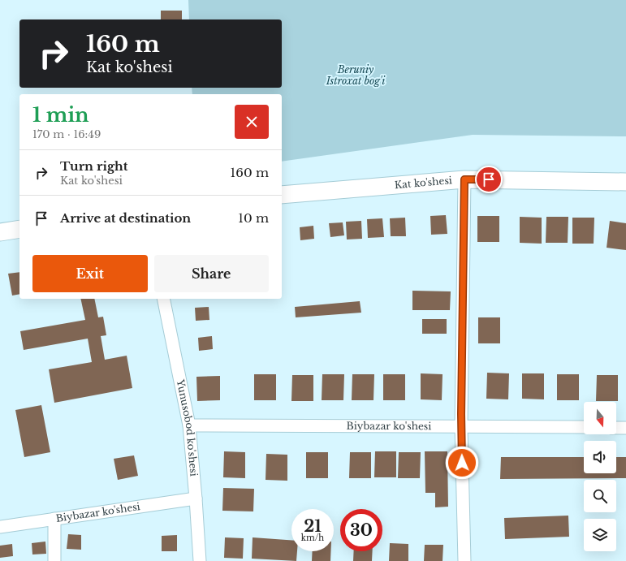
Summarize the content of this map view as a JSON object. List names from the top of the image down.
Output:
{
  "streets": {
    "street": ["Kat ko'shesi", "Biybazar ko'shesi", "Yunusobod ko'shesi"]
  },
  "crossings": [
    ["Biybazar ko'shesi", "Yunusobod ko'shesi"]
  ],
  "parks": ["Beruniy Istroxat bog'i"],
  "north": "bottom",
  "page": {
    "turn": ["160 m", "Kat ko'shesi"],
    "heading": ["1 min", "170 m · 16:49"],
    "list": [
      {
        "name": "Turn right",
        "note": "Kat ko'shesi",
        "value": "160 m"
      },
      {
        "name": "Arrive at destination",
        "value": "10 m"
      }
    ],
    "buttons": ["Exit", "Share"],
    "speed": "21 km/h",
    "limit": "30"
  }
}
